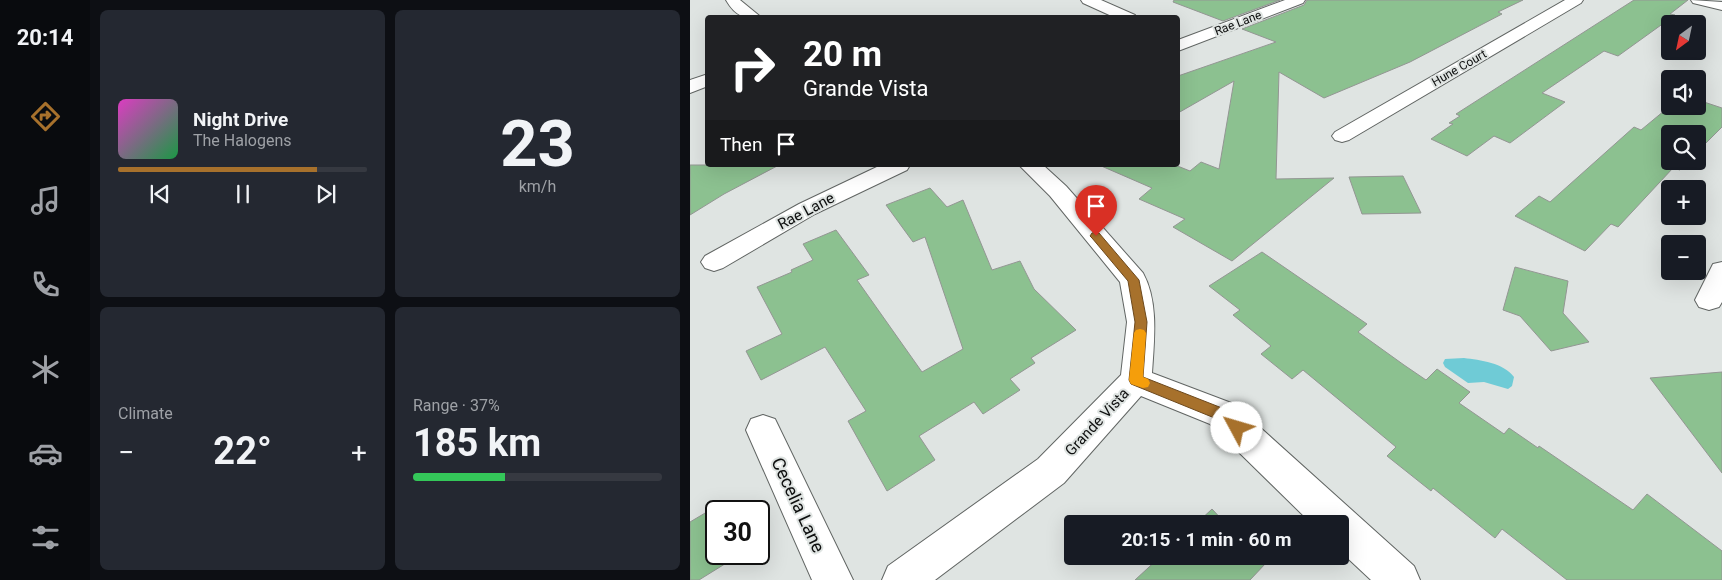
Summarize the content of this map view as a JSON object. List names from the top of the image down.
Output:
{
  "streets": {
    "street": [
      "Rae Lane",
      "Hune Court",
      "Grande Vista",
      "Cecelia Lane"
    ]
  },
  "north": "bottom left",
  "page": {
    "tabs": "20:14",
    "tile": [
      ["23", "km/h"],
      "Climate",
      ["Range · 37%", "185 km"]
    ],
    "map_buttons": ["+", "−"],
    "turn": ["20 m", "Grande Vista"],
    "song": ["Night Drive", "The Halogens"],
    "then": "Then",
    "heat": ["−", "22°", "+"],
    "limit": "30",
    "trip": "20:15 · 1 min · 60 m"
  }
}
